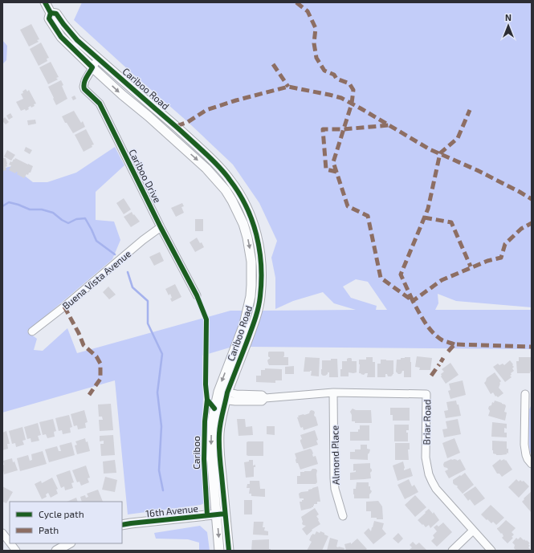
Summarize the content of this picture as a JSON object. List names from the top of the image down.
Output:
{
  "streets": {
    "street": [
      "Cariboo Road",
      "Cariboo Drive",
      "Buena Vista Avenue",
      "Briar Road",
      "Almond Place",
      "16th Avenue"
    ],
    "cycle path": ["Cariboo"]
  },
  "crossings": [
    ["Cariboo Road", "Cariboo Drive"],
    ["Cariboo Road", "Briar Road"],
    ["Cariboo Road", "16th Avenue"],
    ["Cariboo Drive", "Buena Vista Avenue"],
    ["Briar Road", "Almond Place"]
  ],
  "legend": ["Cycle path", "Path"],
  "north": "top"
}
